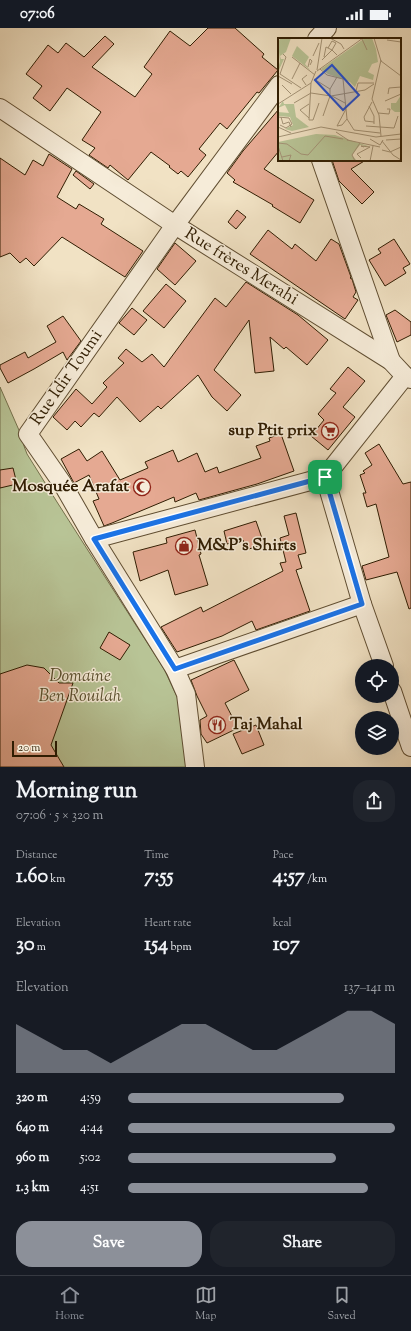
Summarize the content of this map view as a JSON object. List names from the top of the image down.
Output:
{
  "streets": {
    "street": ["Rue frères Merahi", "Rue Idir Toumi"]
  },
  "crossings": [
    ["Rue frères Merahi", "Rue Idir Toumi"]
  ],
  "parks": ["Domaine Ben Rouilah"],
  "places": {
    "supermarket": ["sup Ptit prix"],
    "mosque": ["Mosquée Arafat"],
    "shop": ["M&P's Shirts"],
    "restaurant": ["Taj Mahal"]
  },
  "scale_bar": "20 m",
  "page": {
    "status": "07:06",
    "scale": "20 m",
    "heading": ["Morning run", "07:06 · 5 × 320 m"],
    "stats": [
      ["Distance", "1.60 km"],
      ["Time", "7:55"],
      ["Pace", "4:57 /km"],
      ["Elevation", "30 m"],
      ["Heart rate", "154 bpm"],
      ["kcal", "107"]
    ],
    "chart": ["Elevation", "137–141 m"],
    "list": [
      {
        "name": "320 m",
        "note": "4:59"
      },
      {
        "name": "640 m",
        "note": "4:44"
      },
      {
        "name": "960 m",
        "note": "5:02"
      },
      {
        "name": "1.3 km",
        "note": "4:51"
      }
    ],
    "buttons": ["Save", "Share"],
    "tabs": ["Home", "Map", "Saved"]
  }
}
